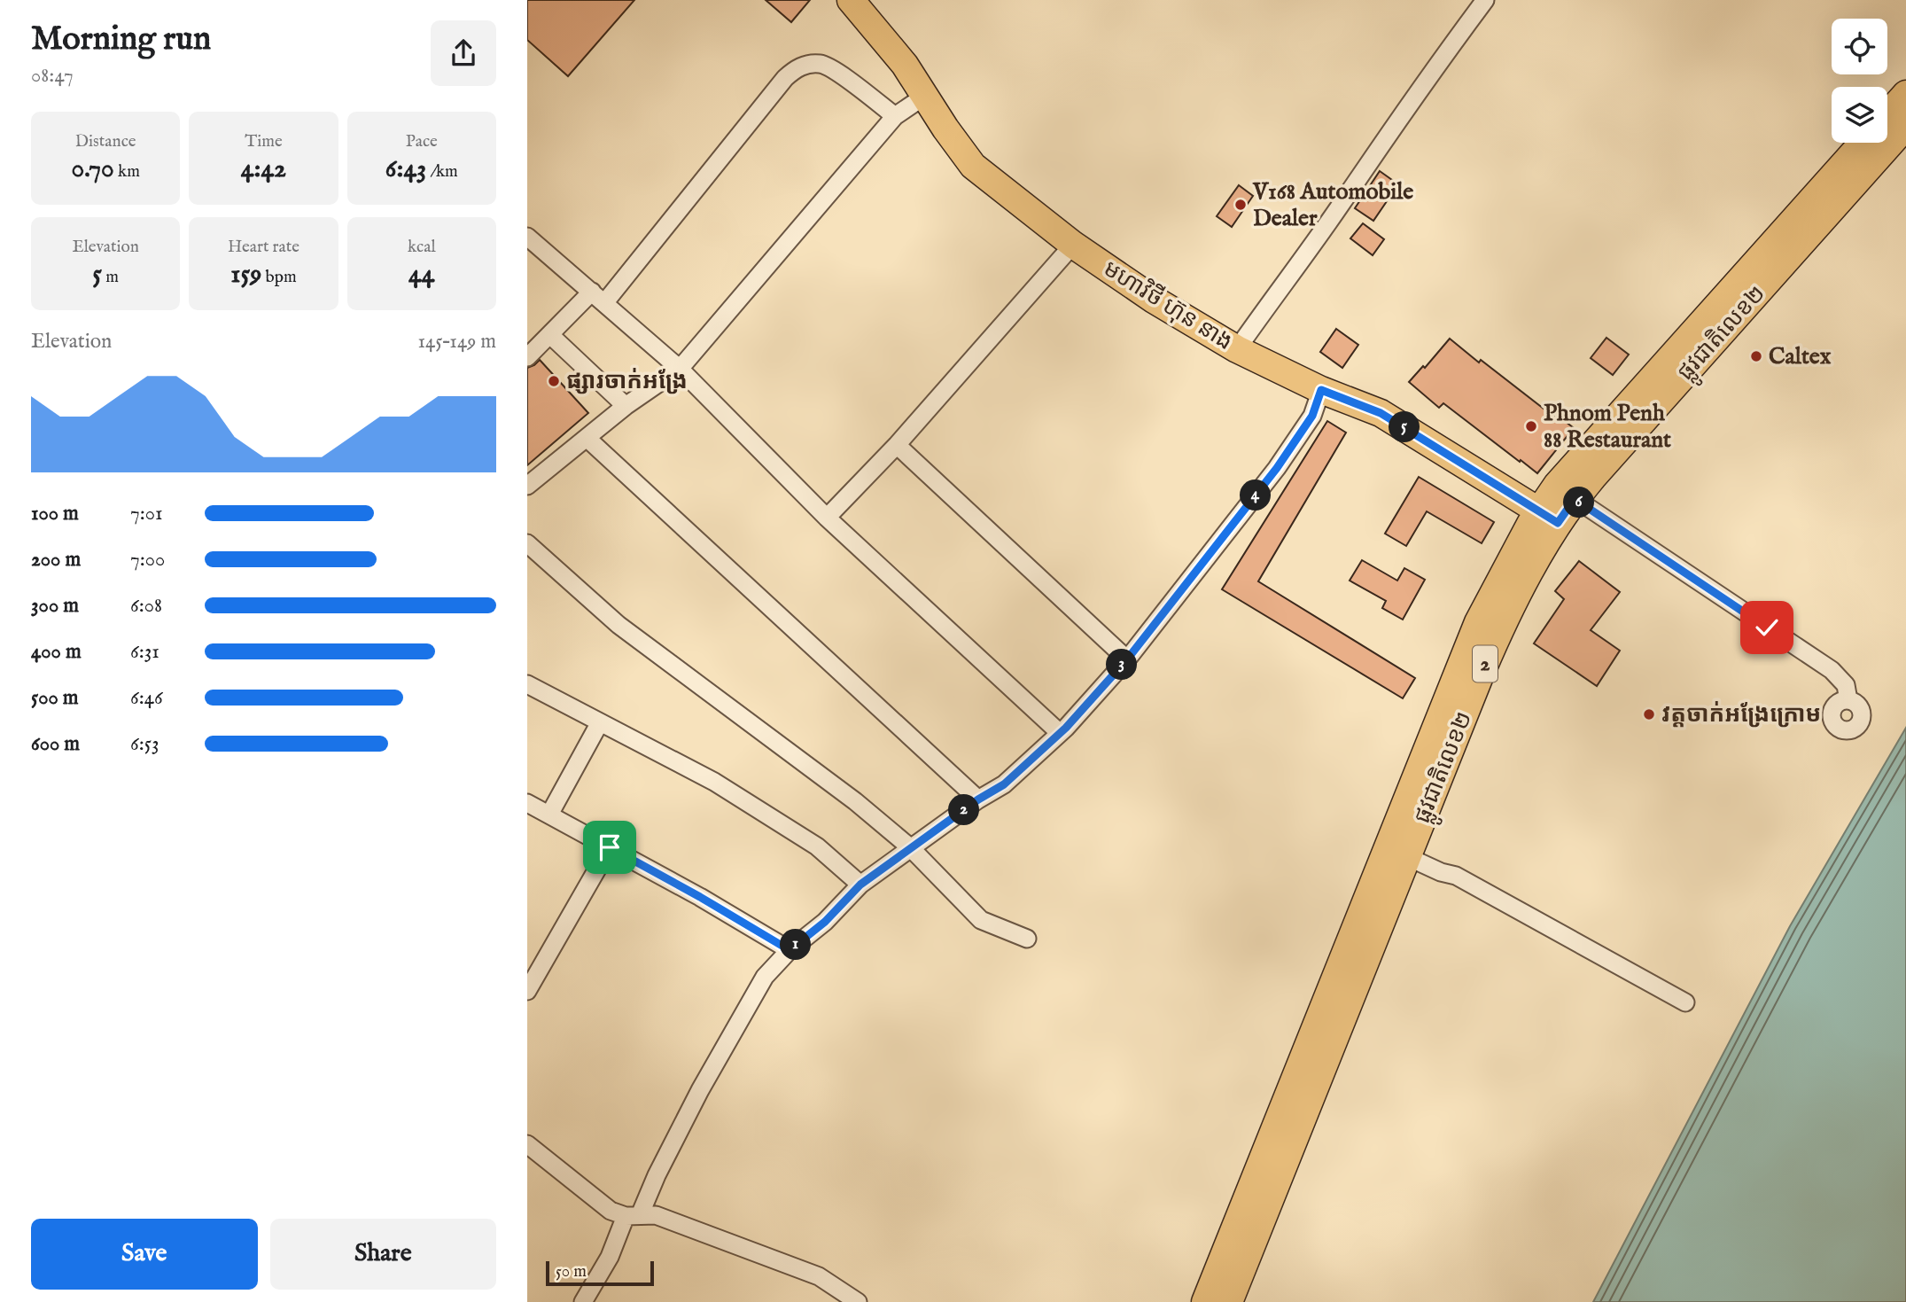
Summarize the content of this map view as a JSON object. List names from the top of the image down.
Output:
{
  "streets": {
    "main road": ["មហាវិថី ហ៊ុន នាង", "ផ្លូវជាតិលេខ២", "2"]
  },
  "crossings": [
    ["មហាវិថី ហ៊ុន នាង", "ផ្លូវជាតិលេខ២"]
  ],
  "places": [
    "V168 Automobile Dealer",
    "Caltex",
    "ផ្សារចាក់អង្រែ",
    "Phnom Penh 88 Restaurant",
    "វត្តចាក់អង្រែក្រោម"
  ],
  "scale_bar": "50 m",
  "page": {
    "heading": ["Morning run", "08:47"],
    "stats": [
      ["Distance", "0.70 km"],
      ["Time", "4:42"],
      ["Pace", "6:43 /km"],
      ["Elevation", "5 m"],
      ["Heart rate", "159 bpm"],
      ["kcal", "44"]
    ],
    "chart": ["Elevation", "145–149 m"],
    "pins": [
      "5",
      "4",
      "6",
      "3",
      "2",
      "1"
    ],
    "list": [
      {
        "name": "100 m",
        "note": "7:01"
      },
      {
        "name": "200 m",
        "note": "7:00"
      },
      {
        "name": "300 m",
        "note": "6:08"
      },
      {
        "name": "400 m",
        "note": "6:31"
      },
      {
        "name": "500 m",
        "note": "6:46"
      },
      {
        "name": "600 m",
        "note": "6:53"
      }
    ],
    "buttons": ["Save", "Share"],
    "scale": "50 m"
  }
}
